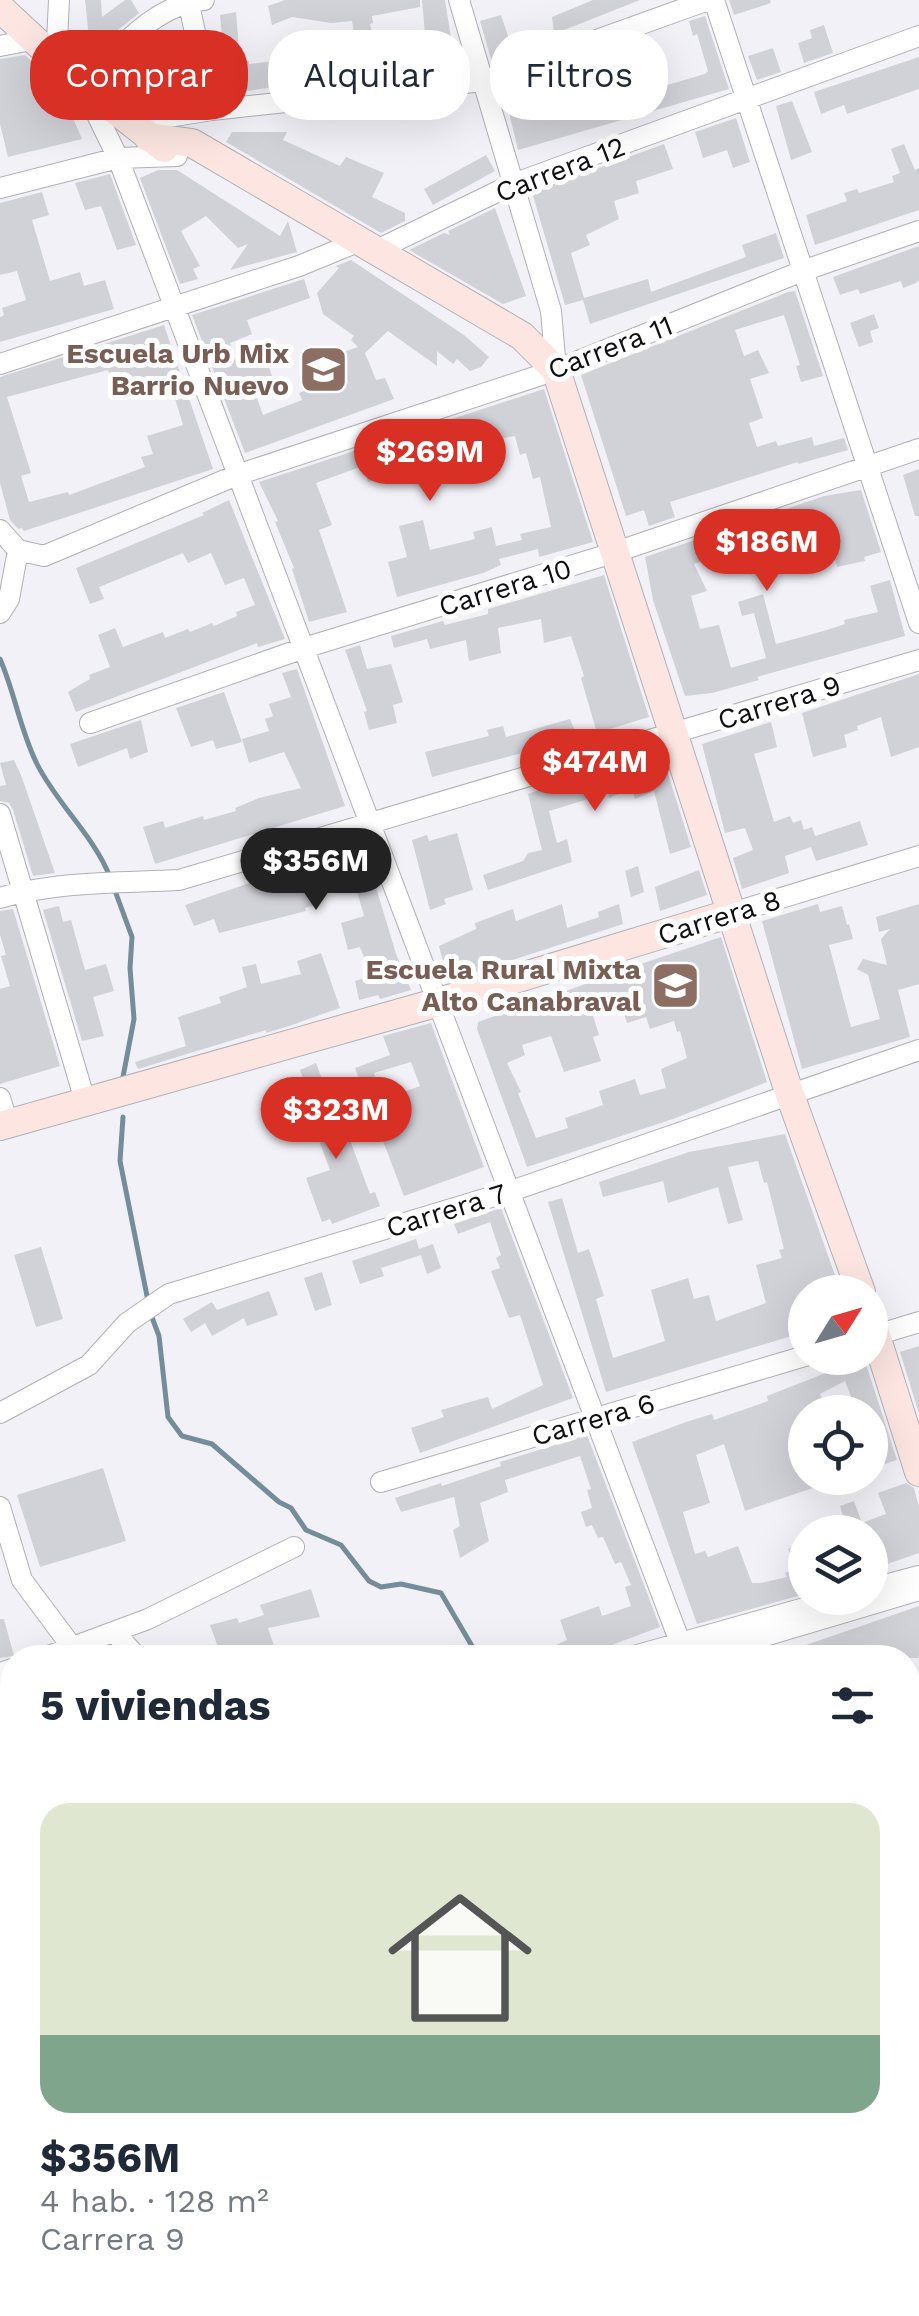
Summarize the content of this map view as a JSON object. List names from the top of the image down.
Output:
{
  "streets": {
    "main road": ["Carrera 8"],
    "street": [
      "Carrera 12",
      "Carrera 11",
      "Carrera 10",
      "Carrera 9",
      "Carrera 7",
      "Carrera 6"
    ]
  },
  "places": {
    "school or university": ["Escuela Urb Mix Barrio Nuevo", "Escuela Rural Mixta Alto Canabraval"]
  },
  "north": "top right",
  "page": {
    "chip": ["Comprar", "Alquilar", "Filtros"],
    "price": [
      "$269M",
      "$186M",
      "$474M",
      "$356M",
      "$323M"
    ],
    "heading": "5 viviendas",
    "list": [
      {
        "name": "$356M",
        "note": "4 hab. · 128 m² · Carrera 9"
      }
    ]
  }
}
